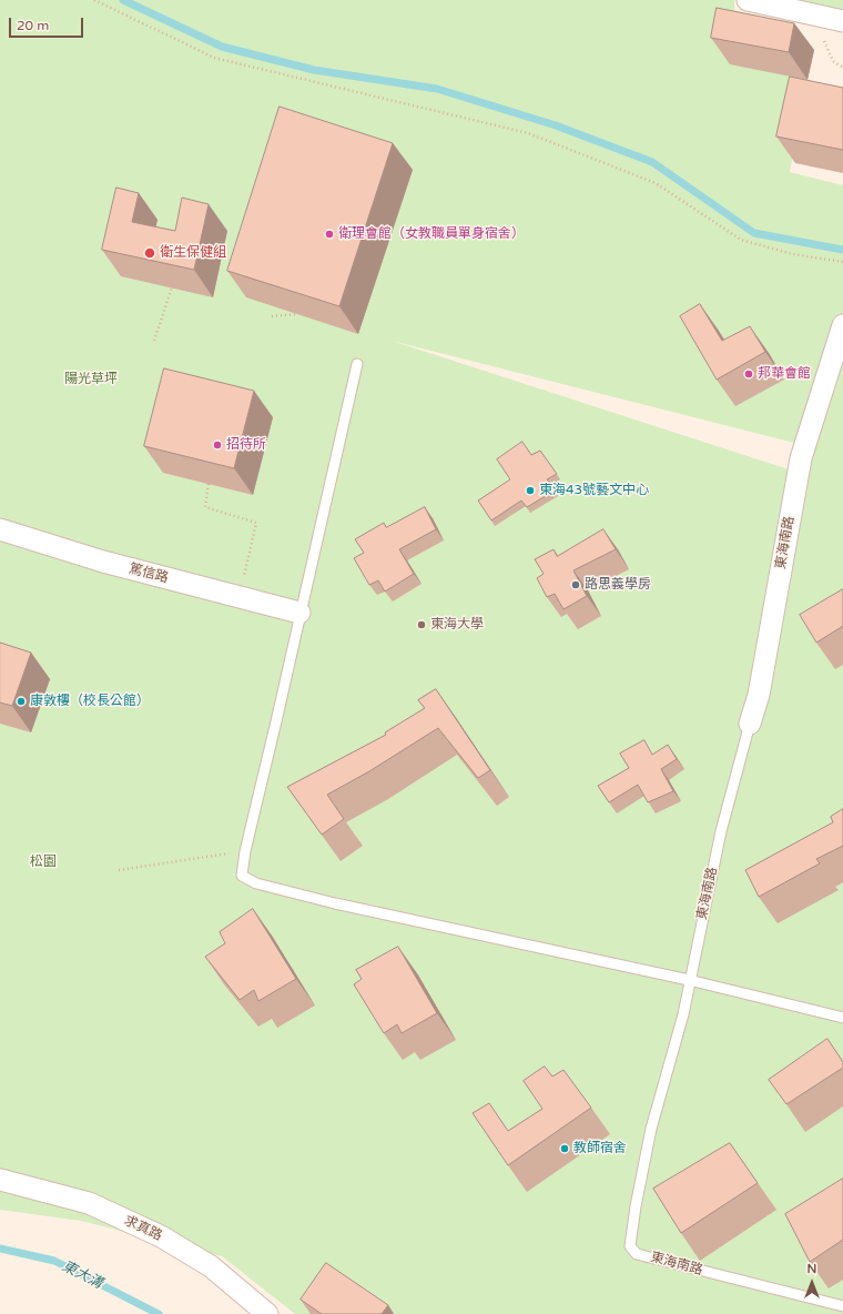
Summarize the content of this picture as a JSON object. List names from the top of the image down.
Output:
{
  "streets": {
    "street": ["東海南路", "篤信路", "求真路"]
  },
  "water": ["東大溝"],
  "parks": ["陽光草坪", "松園"],
  "places": [
    "衛理會館（女教職員單身宿舍）",
    "衛生保健組",
    "邦華會館",
    "招待所",
    "東海43號藝文中心",
    "路思義學房",
    "東海大學",
    "康敦樓（校長公館）",
    "教師宿舍"
  ],
  "scale_bar": "20 m",
  "north": "top"
}
